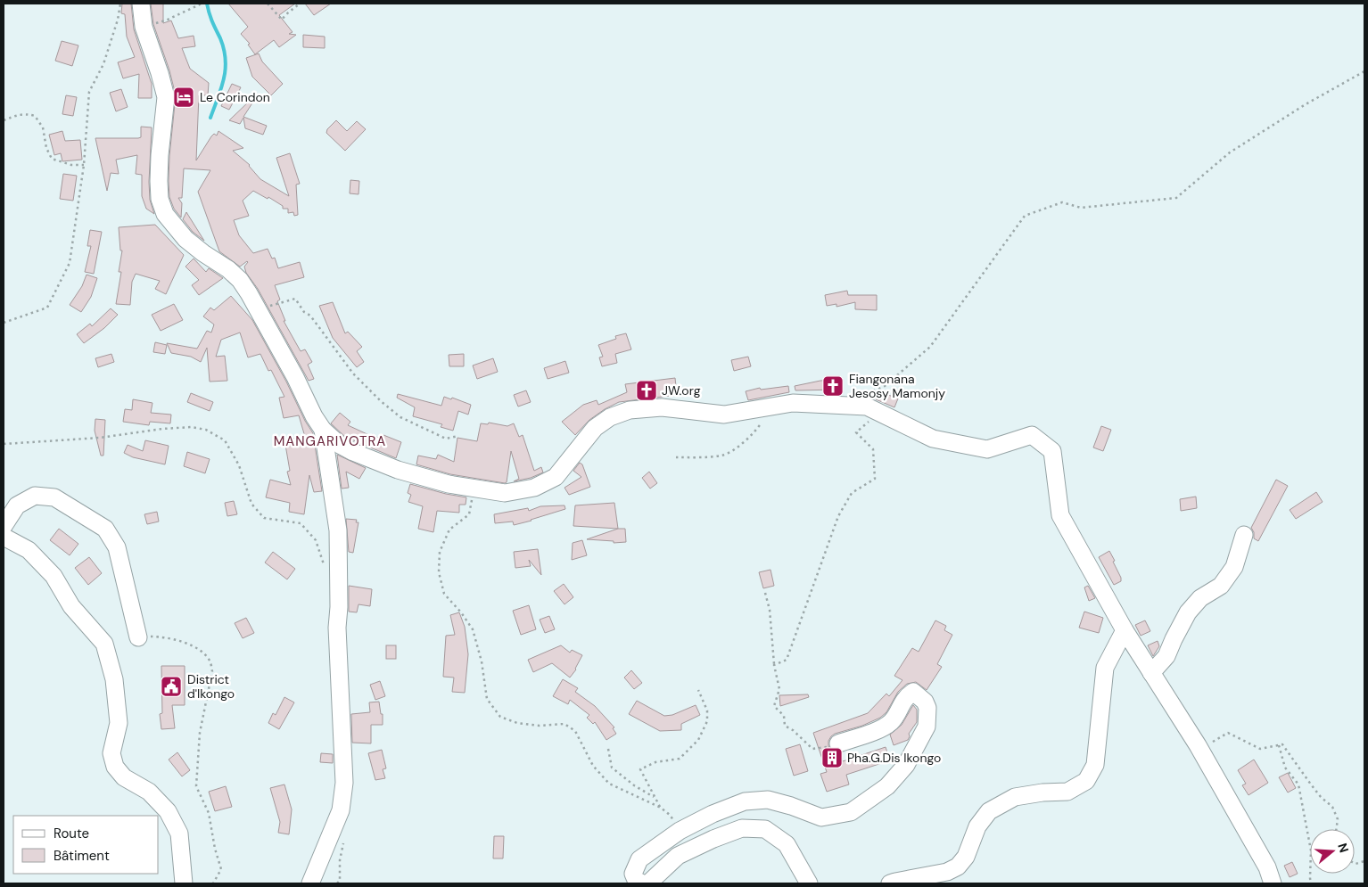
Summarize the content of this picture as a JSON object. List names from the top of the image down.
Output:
{
  "districts": ["MANGARIVOTRA"],
  "places": {
    "hotel": ["Le Corindon"],
    "church": ["Fiangonana Jesosy Mamonjy", "JW.org"],
    "public building": ["District d'Ikongo"],
    "building": ["Pha.G.Dis Ikongo"]
  },
  "legend": ["Route", "Bâtiment"],
  "north": "right"
}
